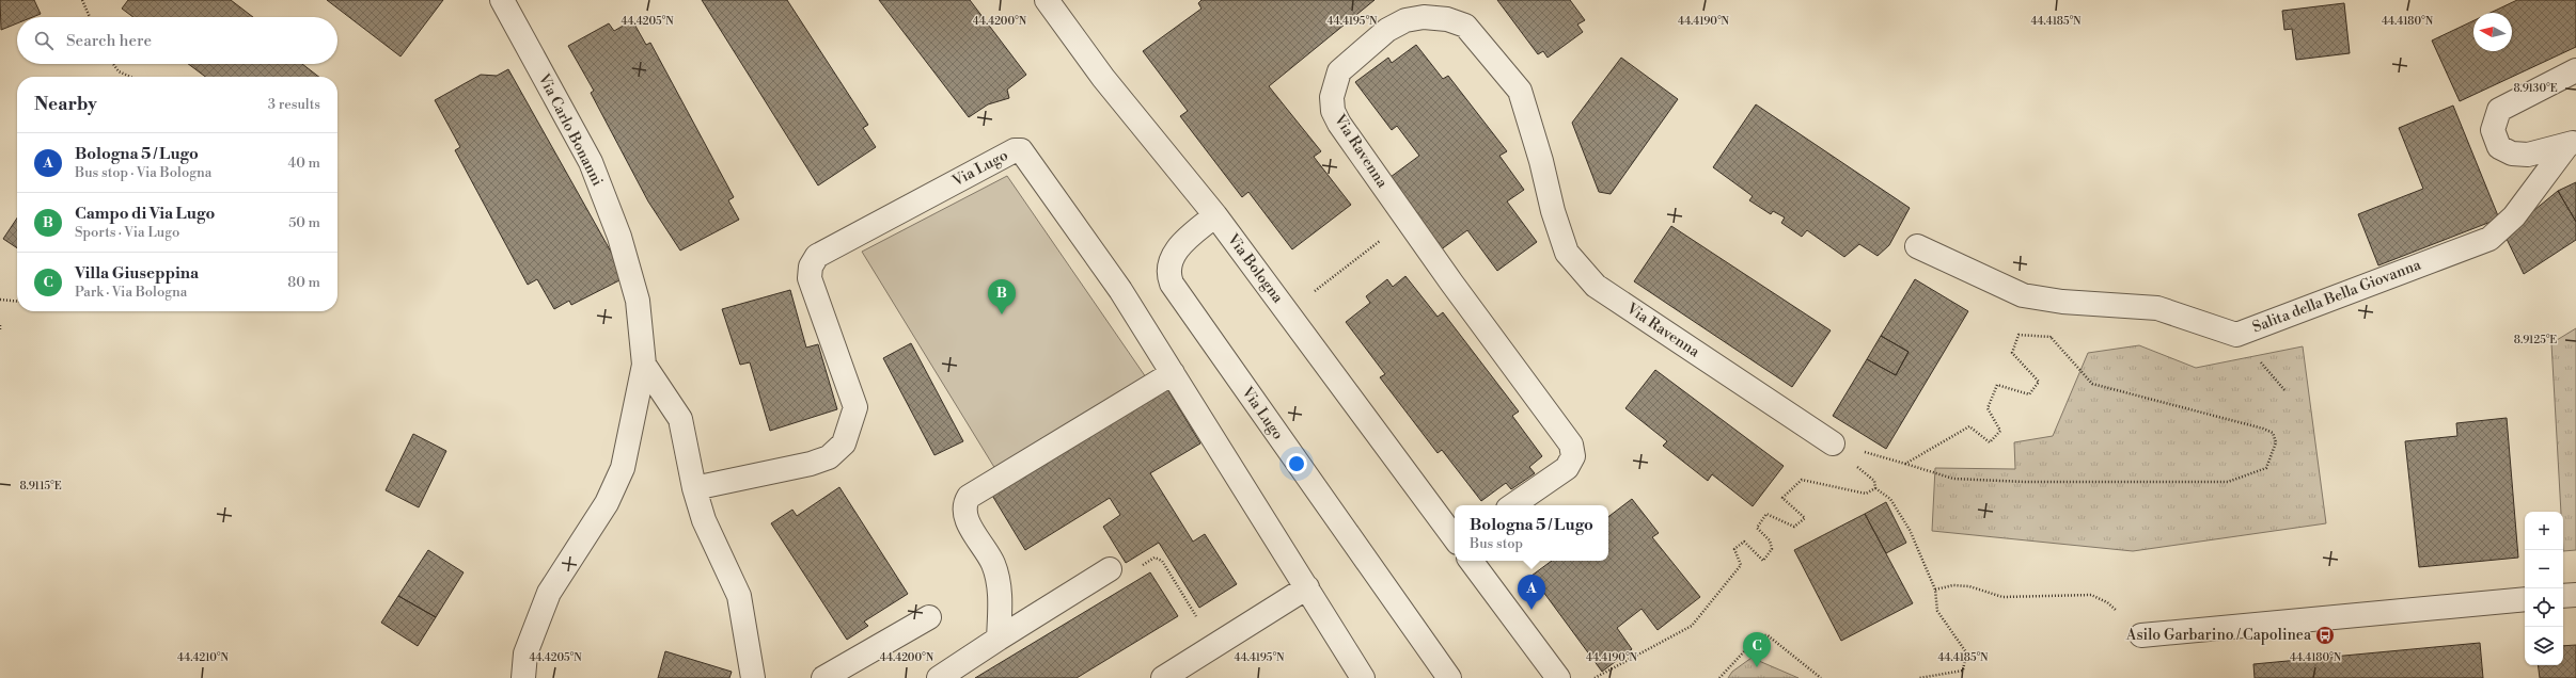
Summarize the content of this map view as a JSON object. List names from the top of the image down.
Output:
{
  "streets": {
    "street": [
      "Via Carlo Bonanni",
      "Via Ravenna",
      "Via Lugo",
      "Via Bologna",
      "Salita della Bella Giovanna"
    ]
  },
  "crossings": [
    ["Via Carlo Bonanni", "Via Lugo"],
    ["Via Lugo", "Via Bologna"]
  ],
  "places": {
    "bus stop": ["Asilo Garbarino / Capolinea"]
  },
  "north": "left",
  "page": {
    "search": "Search here",
    "heading": ["Nearby", "3 results"],
    "list": [
      {
        "mark": "A",
        "name": "Bologna 5 / Lugo",
        "note": "Bus stop · Via Bologna",
        "value": "40 m"
      },
      {
        "mark": "B",
        "name": "Campo di Via Lugo",
        "note": "Sports · Via Lugo",
        "value": "50 m"
      },
      {
        "mark": "C",
        "name": "Villa Giuseppina",
        "note": "Park · Via Bologna",
        "value": "80 m"
      }
    ],
    "pins": ["B", "A", "C"],
    "popup": ["Bologna 5 / Lugo", "Bus stop"],
    "map_buttons": ["+", "−"]
  },
  "coordinates": [
    "44.4205°N",
    "44.4200°N",
    "44.4195°N",
    "44.4190°N",
    "44.4185°N",
    "44.4180°N",
    "8.9130°E",
    "8.9125°E",
    "8.9115°E",
    "44.4210°N"
  ]
}
